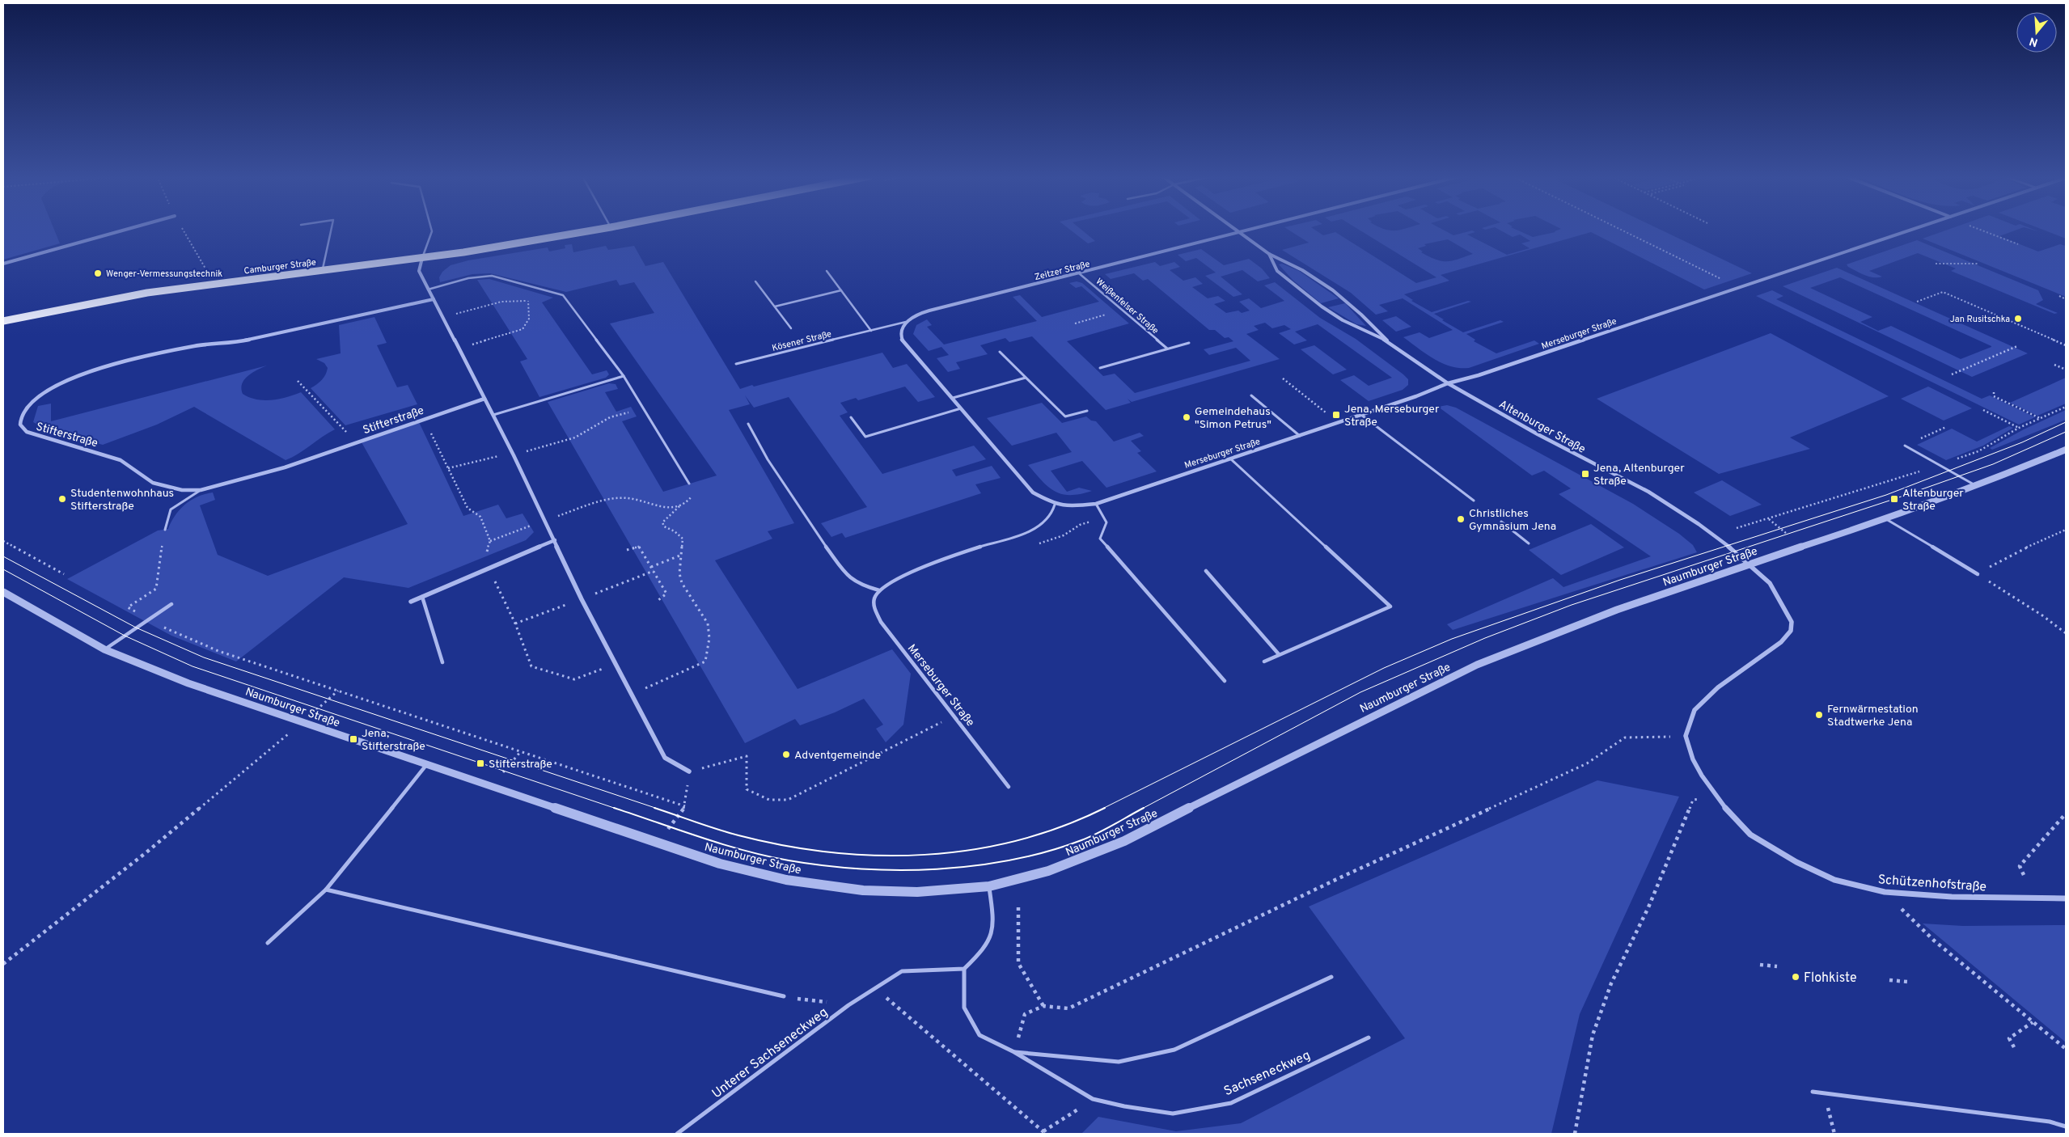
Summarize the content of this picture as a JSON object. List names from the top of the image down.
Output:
{
  "streets": {
    "main road": ["Camburger Straße"],
    "street": [
      "Zeitzer Straße",
      "Merseburger Straße",
      "Stifterstraße",
      "Altenburger Straße",
      "Naumburger Straße",
      "Schützenhofstraße"
    ],
    "lane": [
      "Weißenfelser Straße",
      "Kösener Straße",
      "Unterer Sachseneckweg",
      "Sachseneckweg"
    ]
  },
  "crossings": [
    ["Zeitzer Straße", "Weißenfelser Straße"],
    ["Zeitzer Straße", "Kösener Straße"],
    ["Zeitzer Straße", "Altenburger Straße"],
    ["Merseburger Straße", "Altenburger Straße"],
    ["Altenburger Straße", "Naumburger Straße"],
    ["Unterer Sachseneckweg", "Sachseneckweg"]
  ],
  "places": {
    "other": [
      "Wenger-Vermessungstechnik",
      "Jan Rusitschka",
      "Gemeindehaus \"Simon Petrus\"",
      "Studentenwohnhaus Stifterstraße",
      "Christliches Gymnasium Jena",
      "Fernwärmestation Stadtwerke Jena",
      "Adventgemeinde",
      "Flohkiste"
    ],
    "transit": [
      "Jena, Merseburger Straße",
      "Jena, Altenburger Straße",
      "Altenburger Straße",
      "Jena, Stifterstraße",
      "Stifterstraße"
    ]
  },
  "north": "bottom"
}
